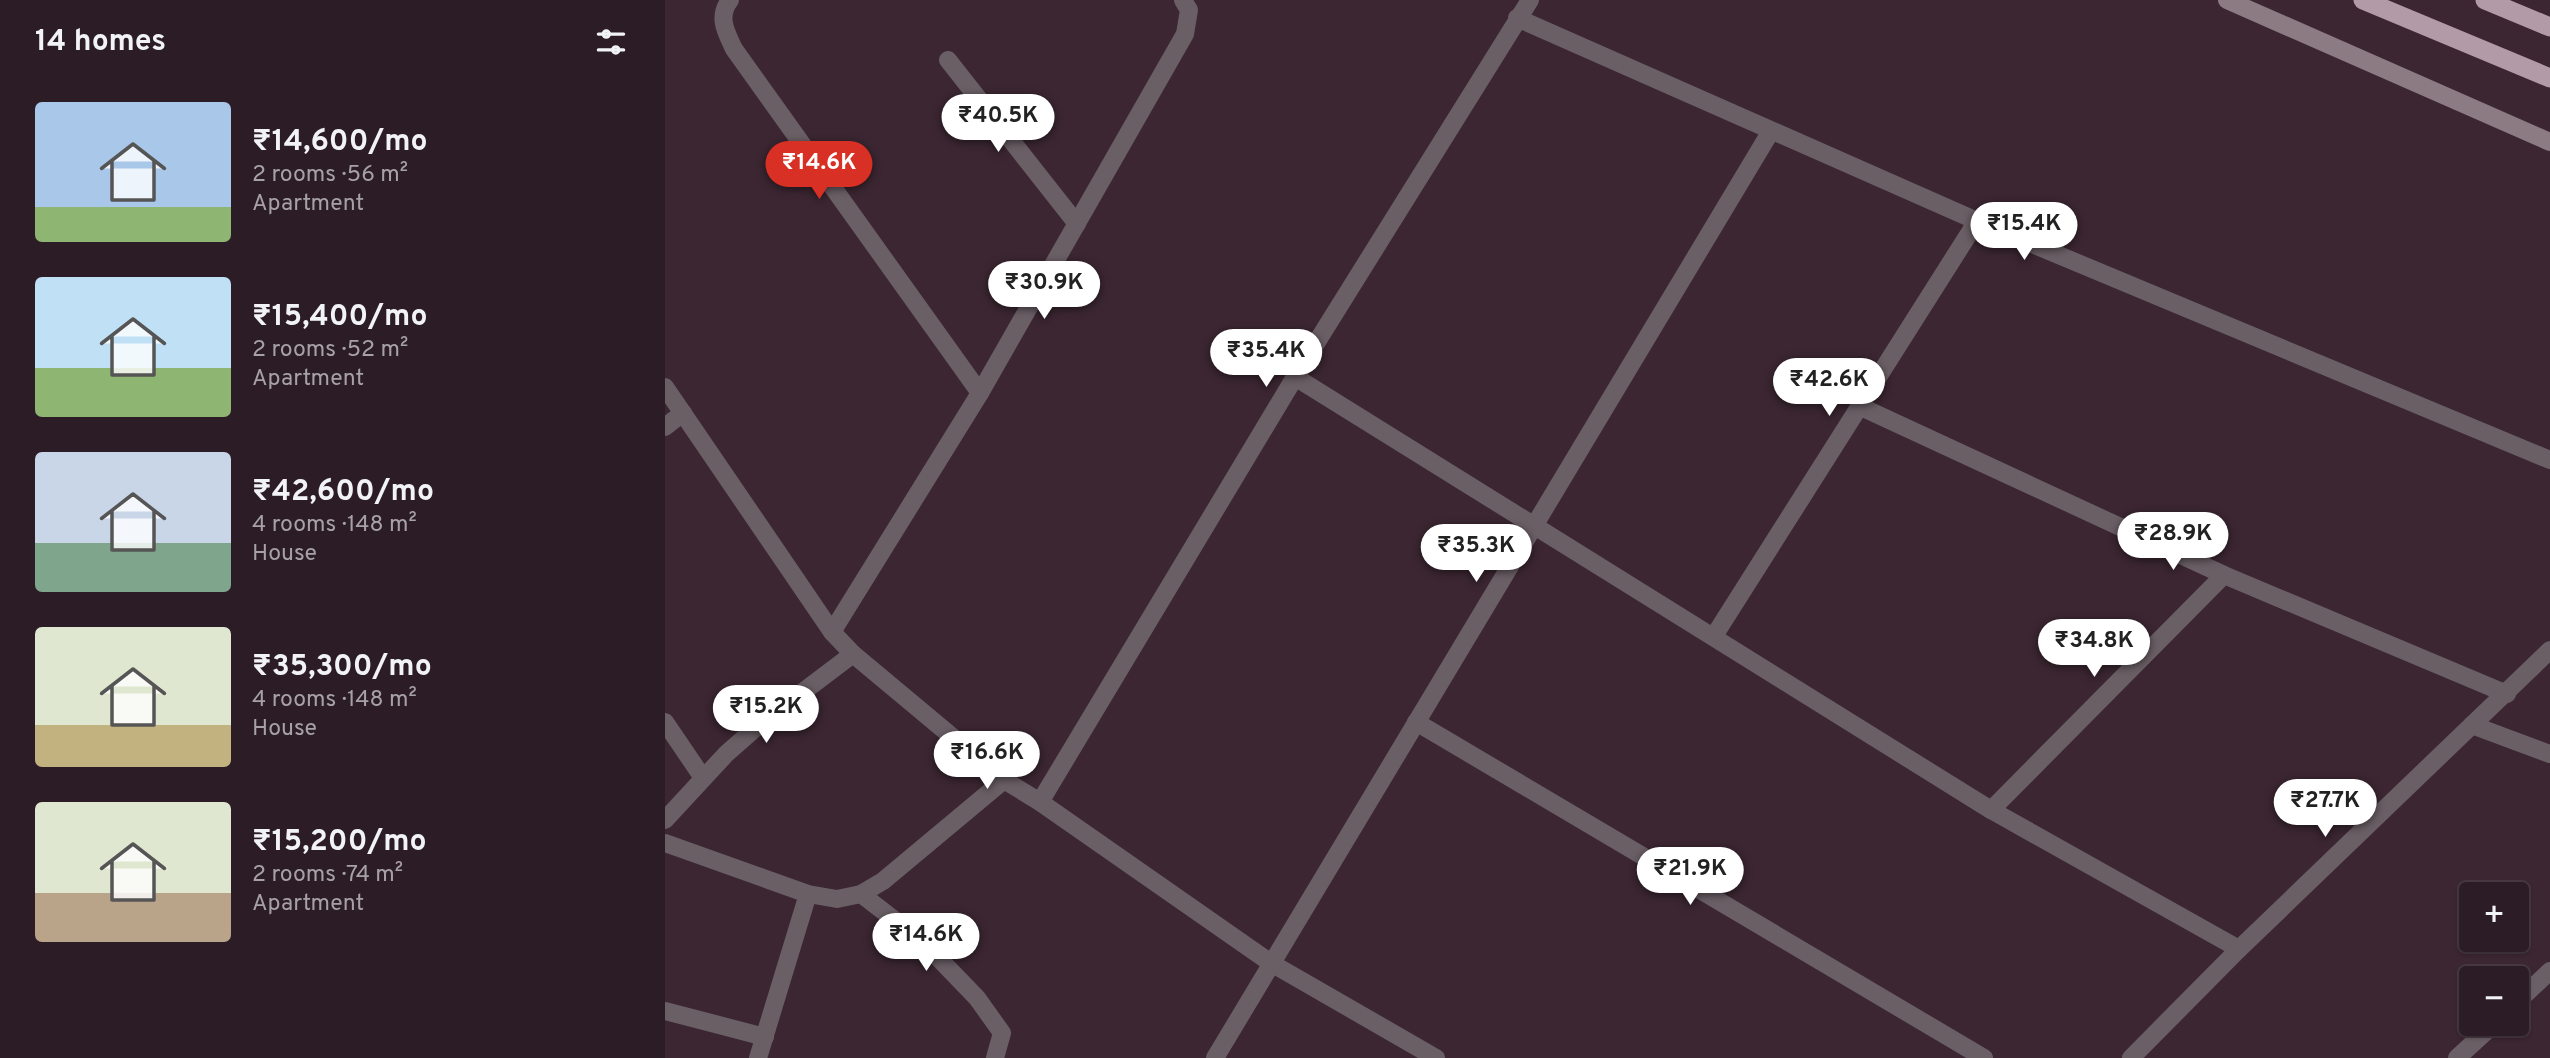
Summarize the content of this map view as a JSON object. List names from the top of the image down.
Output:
{
  "page": {
    "heading": "14 homes",
    "list": [
      {
        "name": "₹14,600/mo",
        "note": "2 rooms · 56 m² · Apartment"
      },
      {
        "name": "₹15,400/mo",
        "note": "2 rooms · 52 m² · Apartment"
      },
      {
        "name": "₹42,600/mo",
        "note": "4 rooms · 148 m² · House"
      },
      {
        "name": "₹35,300/mo",
        "note": "4 rooms · 148 m² · House"
      },
      {
        "name": "₹15,200/mo",
        "note": "2 rooms · 74 m² · Apartment"
      }
    ],
    "price": [
      "₹40.5K",
      "₹14.6K",
      "₹15.4K",
      "₹30.9K",
      "₹35.4K",
      "₹42.6K",
      "₹28.9K",
      "₹35.3K",
      "₹34.8K",
      "₹15.2K",
      "₹16.6K",
      "₹27.7K",
      "₹21.9K",
      "₹14.6K"
    ],
    "map_buttons": ["+", "−"]
  }
}
